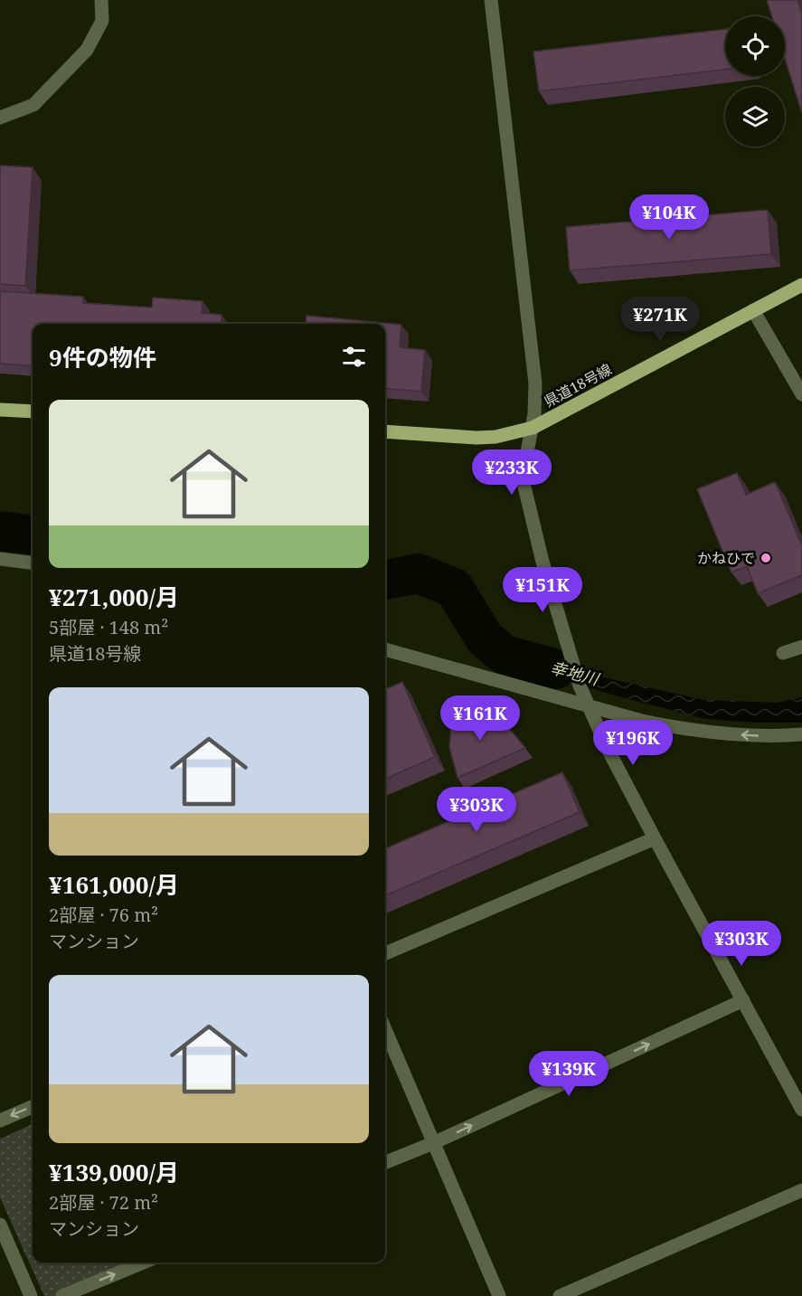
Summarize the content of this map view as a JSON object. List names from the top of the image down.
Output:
{
  "streets": {
    "main road": ["県道18号線"]
  },
  "water": ["幸地川"],
  "places": ["かねひで"],
  "page": {
    "price": [
      "¥104K",
      "¥271K",
      "¥233K",
      "¥151K",
      "¥161K",
      "¥196K",
      "¥303K",
      "¥303K",
      "¥139K"
    ],
    "heading": "9件の物件",
    "list": [
      {
        "name": "¥271,000/月",
        "note": "5部屋 · 148 m² · 県道18号線"
      },
      {
        "name": "¥161,000/月",
        "note": "2部屋 · 76 m² · マンション"
      },
      {
        "name": "¥139,000/月",
        "note": "2部屋 · 72 m² · マンション"
      }
    ]
  }
}
